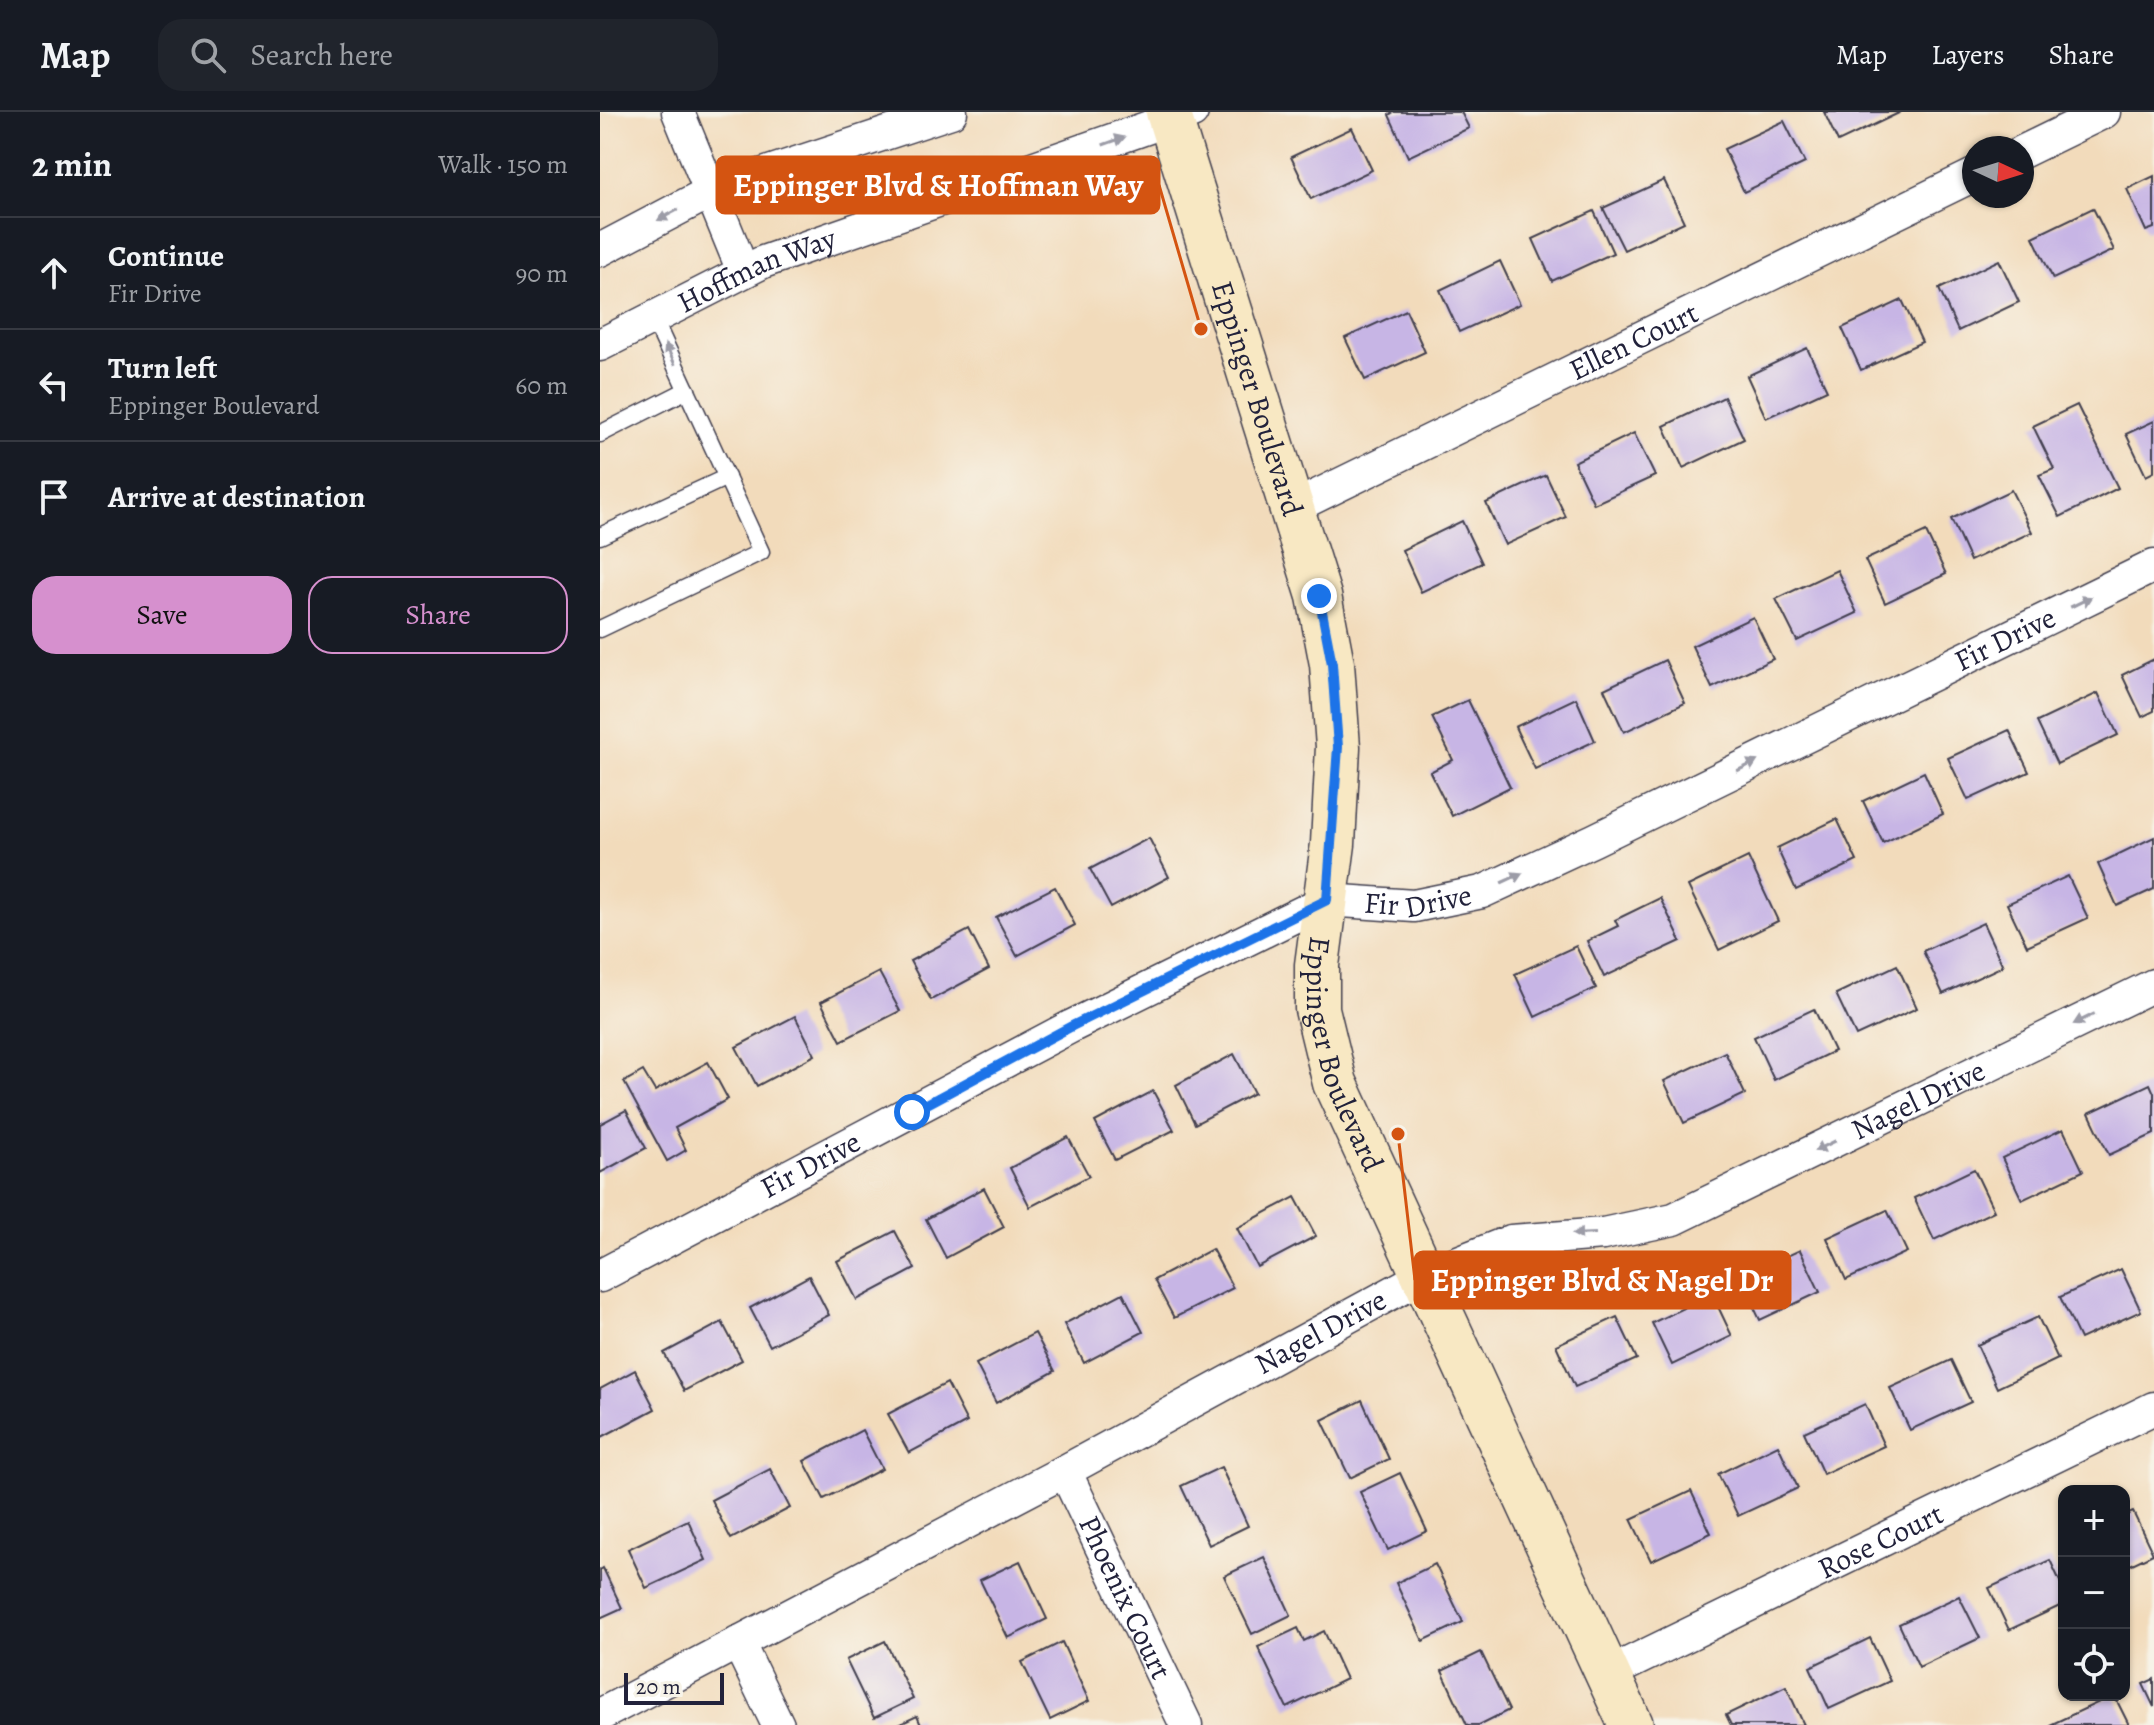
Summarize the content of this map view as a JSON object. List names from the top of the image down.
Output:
{
  "streets": {
    "street": [
      "Hoffman Way",
      "Ellen Court",
      "Eppinger Boulevard",
      "Fir Drive",
      "Nagel Drive",
      "Rose Court",
      "Phoenix Court"
    ]
  },
  "crossings": [
    ["Hoffman Way", "Eppinger Boulevard"],
    ["Ellen Court", "Eppinger Boulevard"],
    ["Eppinger Boulevard", "Fir Drive"],
    ["Eppinger Boulevard", "Nagel Drive"],
    ["Eppinger Boulevard", "Rose Court"],
    ["Nagel Drive", "Phoenix Court"]
  ],
  "one_way": ["Fir Drive", "Nagel Drive"],
  "places": ["Eppinger Blvd & Hoffman Way", "Eppinger Blvd & Nagel Dr"],
  "scale_bar": "20 m",
  "north": "right",
  "page": {
    "header": "Map",
    "search": "Search here",
    "nav": ["Map", "Layers", "Share"],
    "heading": ["2 min", "Walk · 150 m"],
    "list": [
      ["Continue", "Fir Drive", "90 m"],
      ["Turn left", "Eppinger Boulevard", "60 m"],
      "Arrive at destination"
    ],
    "buttons": ["Save", "Share"],
    "map_buttons": ["+", "−"],
    "scale": "20 m"
  }
}
